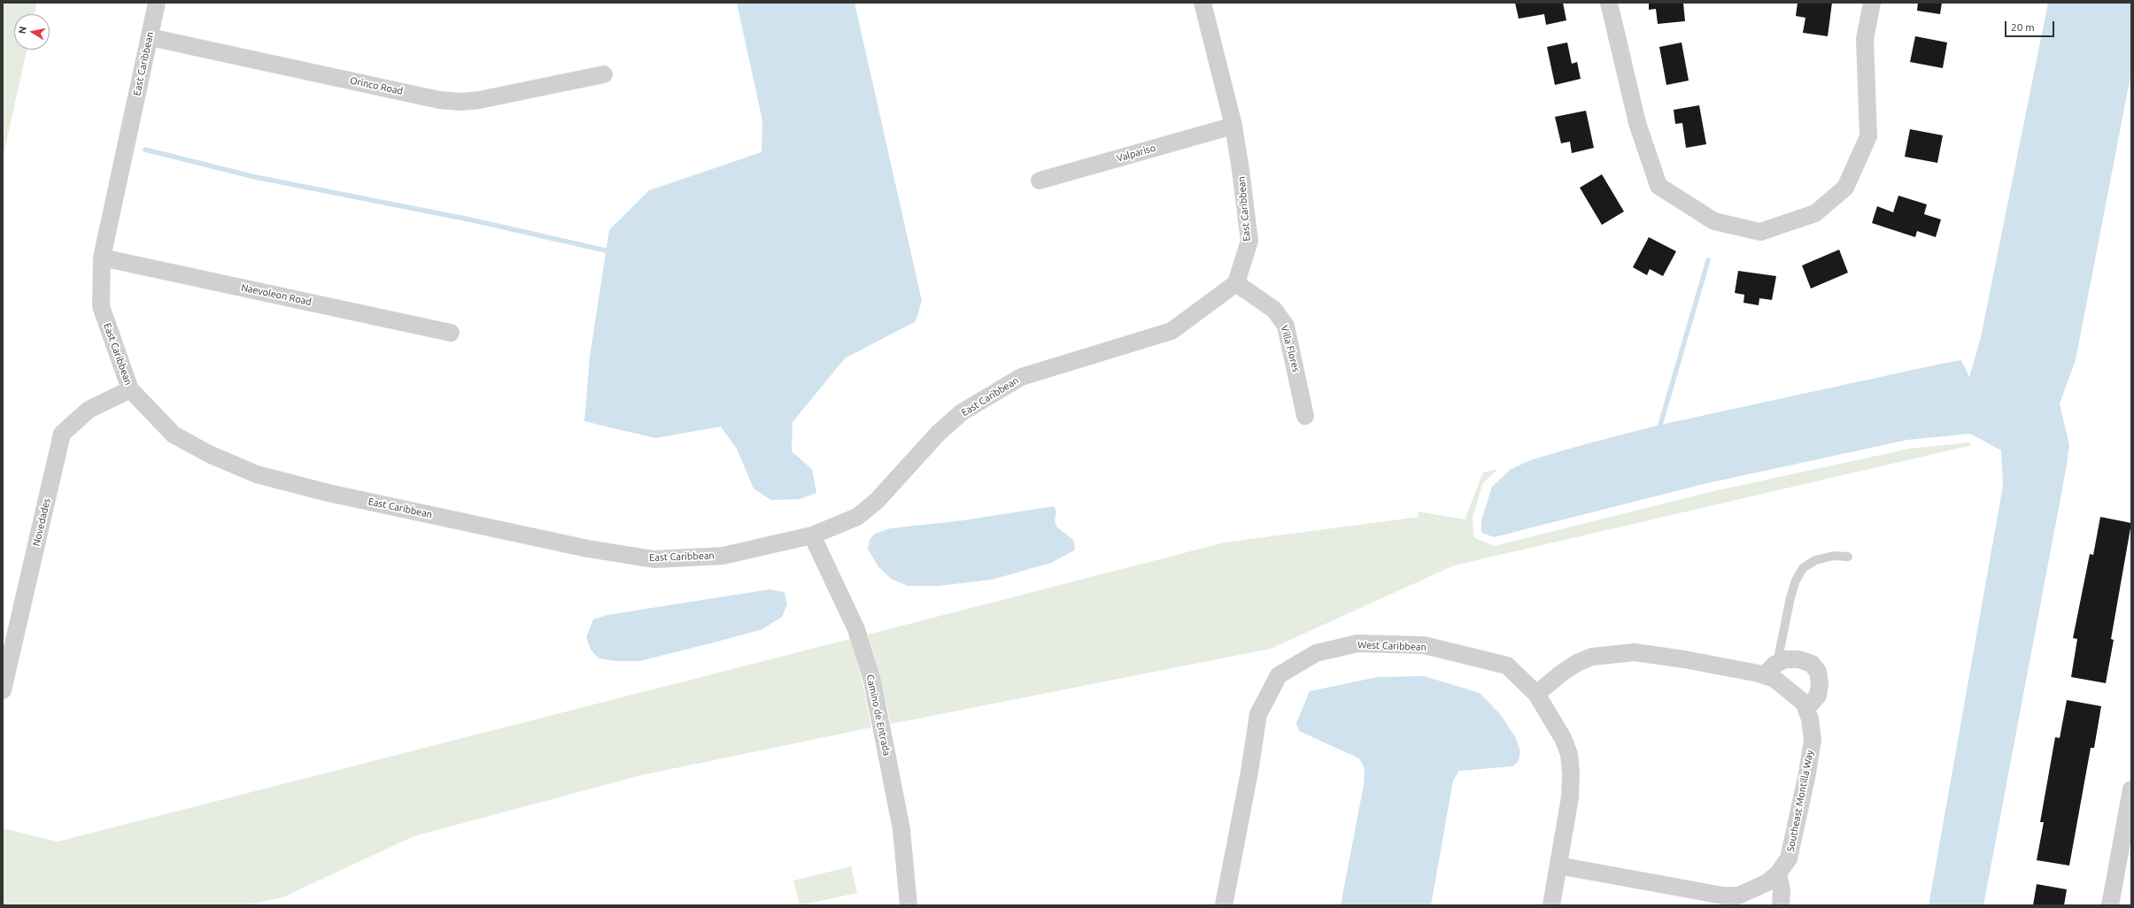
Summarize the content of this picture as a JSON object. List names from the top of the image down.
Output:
{
  "streets": {
    "street": [
      "East Caribbean",
      "Orinco Road",
      "Valpariso",
      "Naevoleon Road",
      "Villa Flores",
      "Novedades",
      "West Caribbean",
      "Camino de Entrada",
      "Southeast Montilla Way"
    ]
  },
  "crossings": [
    ["East Caribbean", "Orinco Road"],
    ["East Caribbean", "Valpariso"],
    ["East Caribbean", "Naevoleon Road"],
    ["East Caribbean", "Villa Flores"],
    ["East Caribbean", "Novedades"],
    ["East Caribbean", "Camino de Entrada"],
    ["West Caribbean", "Southeast Montilla Way"]
  ],
  "scale_bar": "20 m",
  "north": "left"
}
